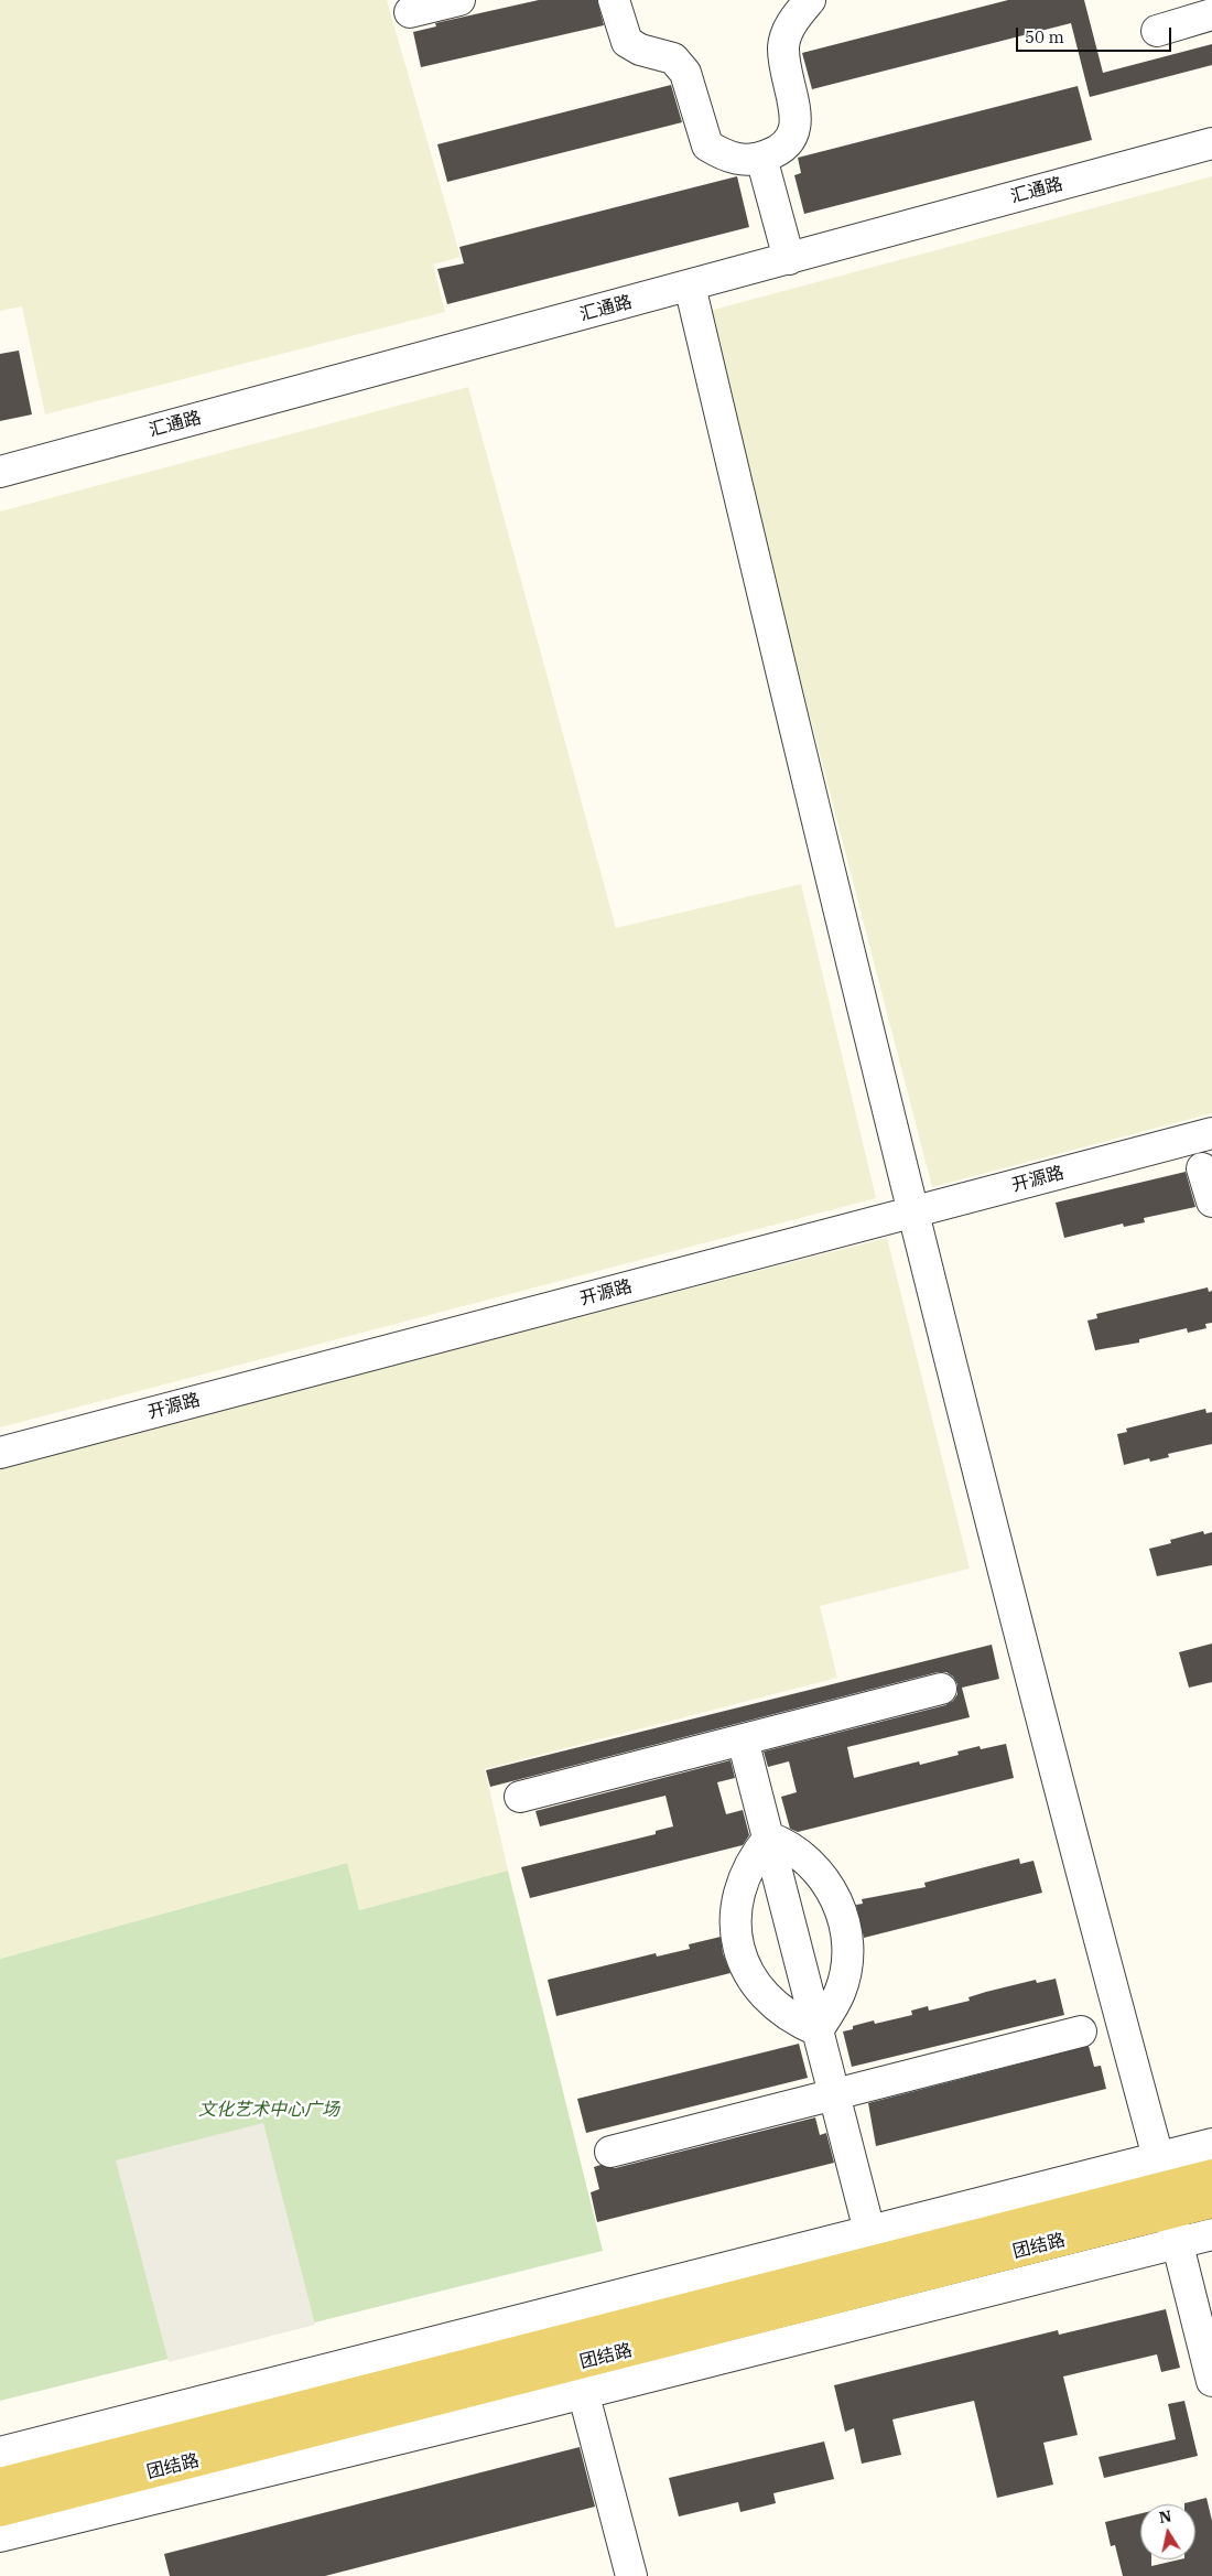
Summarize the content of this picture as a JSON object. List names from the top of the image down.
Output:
{
  "streets": {
    "main road": ["团结路"],
    "street": ["汇通路", "开源路"]
  },
  "parks": ["文化艺术中心广场"],
  "scale_bar": "50 m",
  "north": "top"
}
